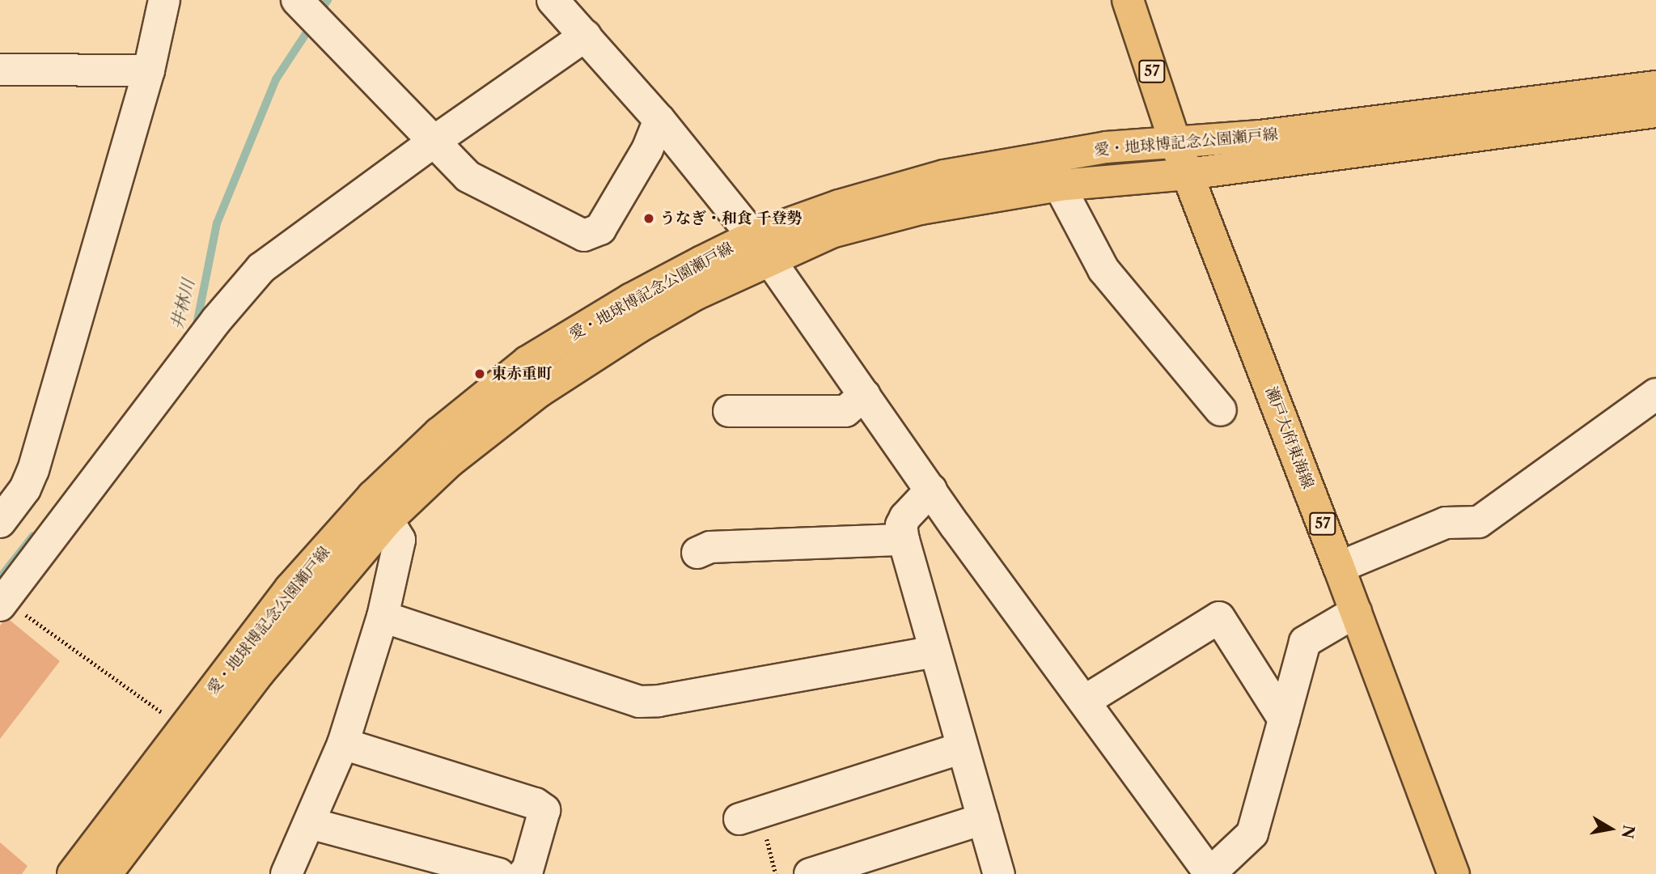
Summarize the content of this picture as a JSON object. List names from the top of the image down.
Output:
{
  "streets": {
    "main road": ["57", "愛・地球博記念公園瀬戸線", "瀬戸大府東海線"]
  },
  "crossings": [
    ["愛・地球博記念公園瀬戸線", "瀬戸大府東海線"]
  ],
  "water": ["井林川"],
  "places": ["うなぎ・和食 千登勢", "東赤重町"],
  "north": "right"
}
